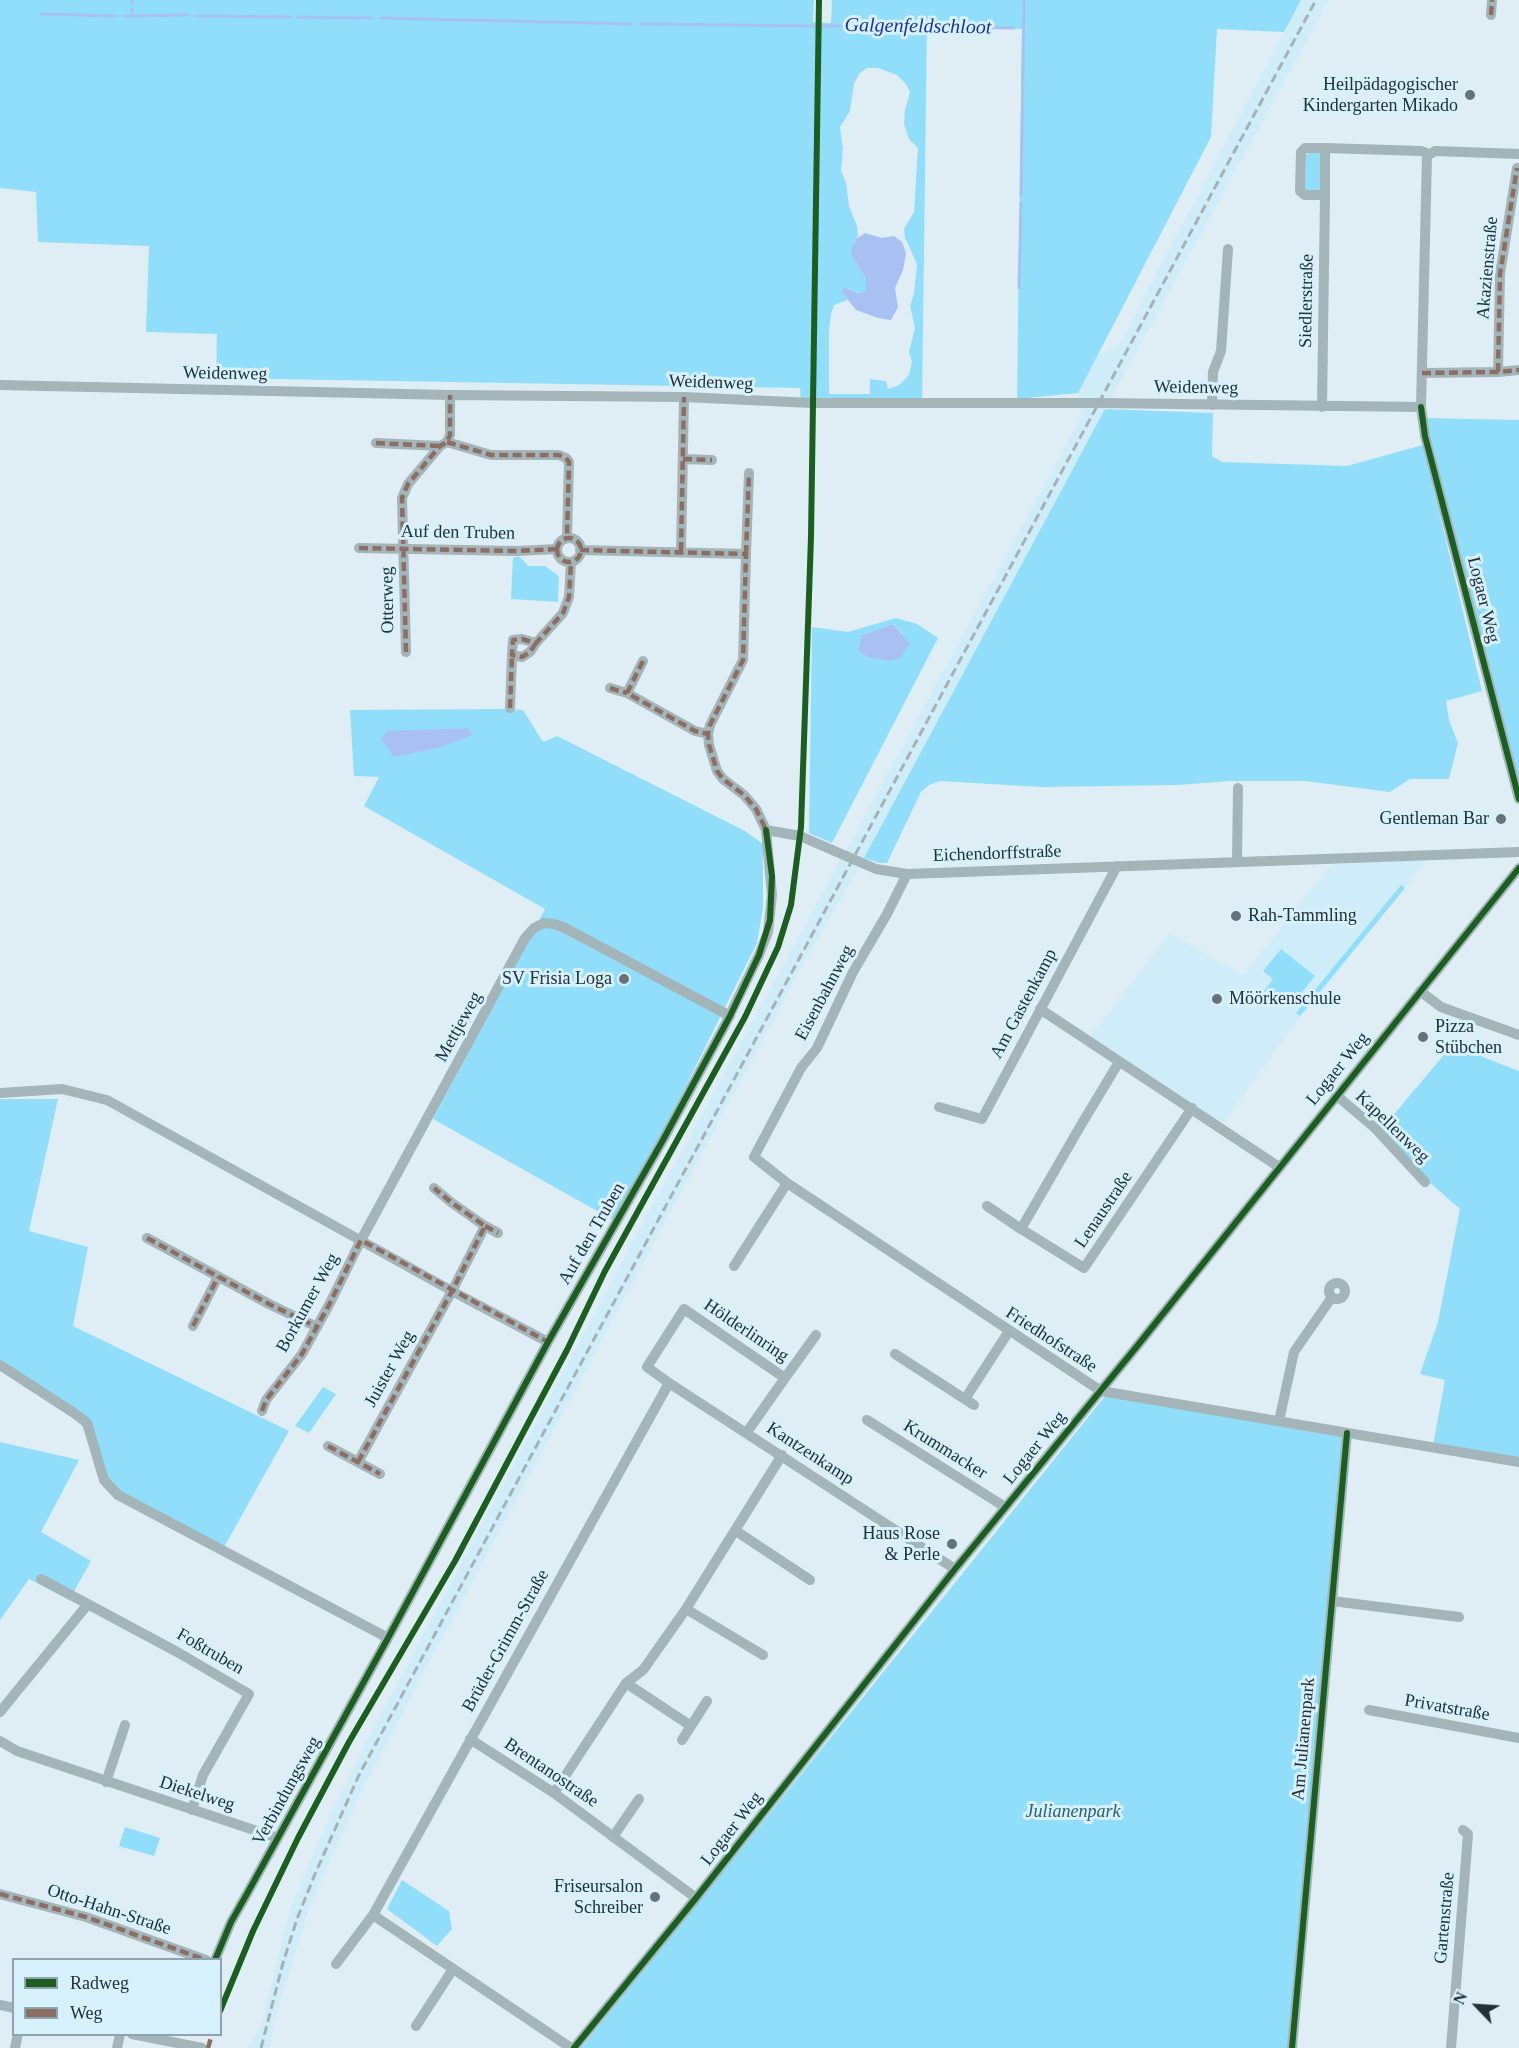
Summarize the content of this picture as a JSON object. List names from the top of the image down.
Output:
{
  "streets": {
    "street": [
      "Akazienstraße",
      "Siedlerstraße",
      "Weidenweg",
      "Auf den Truben",
      "Otterweg",
      "Logaer Weg",
      "Eichendorffstraße",
      "Eisenbahnweg",
      "Am Gastenkamp",
      "Mettjeweg",
      "Kapellenweg",
      "Lenaustraße",
      "Borkumer Weg",
      "Hölderlinring",
      "Friedhofstraße",
      "Juister Weg",
      "Krummacker",
      "Kantzenkamp",
      "Brüder-Grimm-Straße",
      "Foßtruben",
      "Privatstraße",
      "Am Julianenpark",
      "Brentanostraße",
      "Verbindungsweg",
      "Diekelweg",
      "Otto-Hahn-Straße",
      "Gartenstraße"
    ]
  },
  "crossings": [
    ["Siedlerstraße", "Weidenweg"],
    ["Weidenweg", "Logaer Weg"],
    ["Auf den Truben", "Otterweg"],
    ["Auf den Truben", "Eichendorffstraße"],
    ["Auf den Truben", "Mettjeweg"],
    ["Auf den Truben", "Verbindungsweg"],
    ["Logaer Weg", "Kapellenweg"],
    ["Logaer Weg", "Friedhofstraße"],
    ["Logaer Weg", "Krummacker"],
    ["Logaer Weg", "Kantzenkamp"],
    ["Logaer Weg", "Brentanostraße"],
    ["Eichendorffstraße", "Eisenbahnweg"],
    ["Eichendorffstraße", "Am Gastenkamp"],
    ["Eisenbahnweg", "Friedhofstraße"],
    ["Mettjeweg", "Borkumer Weg"],
    ["Hölderlinring", "Kantzenkamp"],
    ["Friedhofstraße", "Am Julianenpark"],
    ["Kantzenkamp", "Brüder-Grimm-Straße"],
    ["Brüder-Grimm-Straße", "Brentanostraße"],
    ["Foßtruben", "Diekelweg"],
    ["Verbindungsweg", "Diekelweg"]
  ],
  "water": ["Galgenfeldschloot"],
  "parks": ["Julianenpark"],
  "places": [
    "Heilpädagogischer Kindergarten Mikado",
    "Gentleman Bar",
    "Rah-Tammling",
    "SV Frisia Loga",
    "Möörkenschule",
    "Pizza Stübchen",
    "Haus Rose & Perle",
    "Friseursalon Schreiber"
  ],
  "legend": ["Radweg", "Weg"],
  "north": "top left"
}
